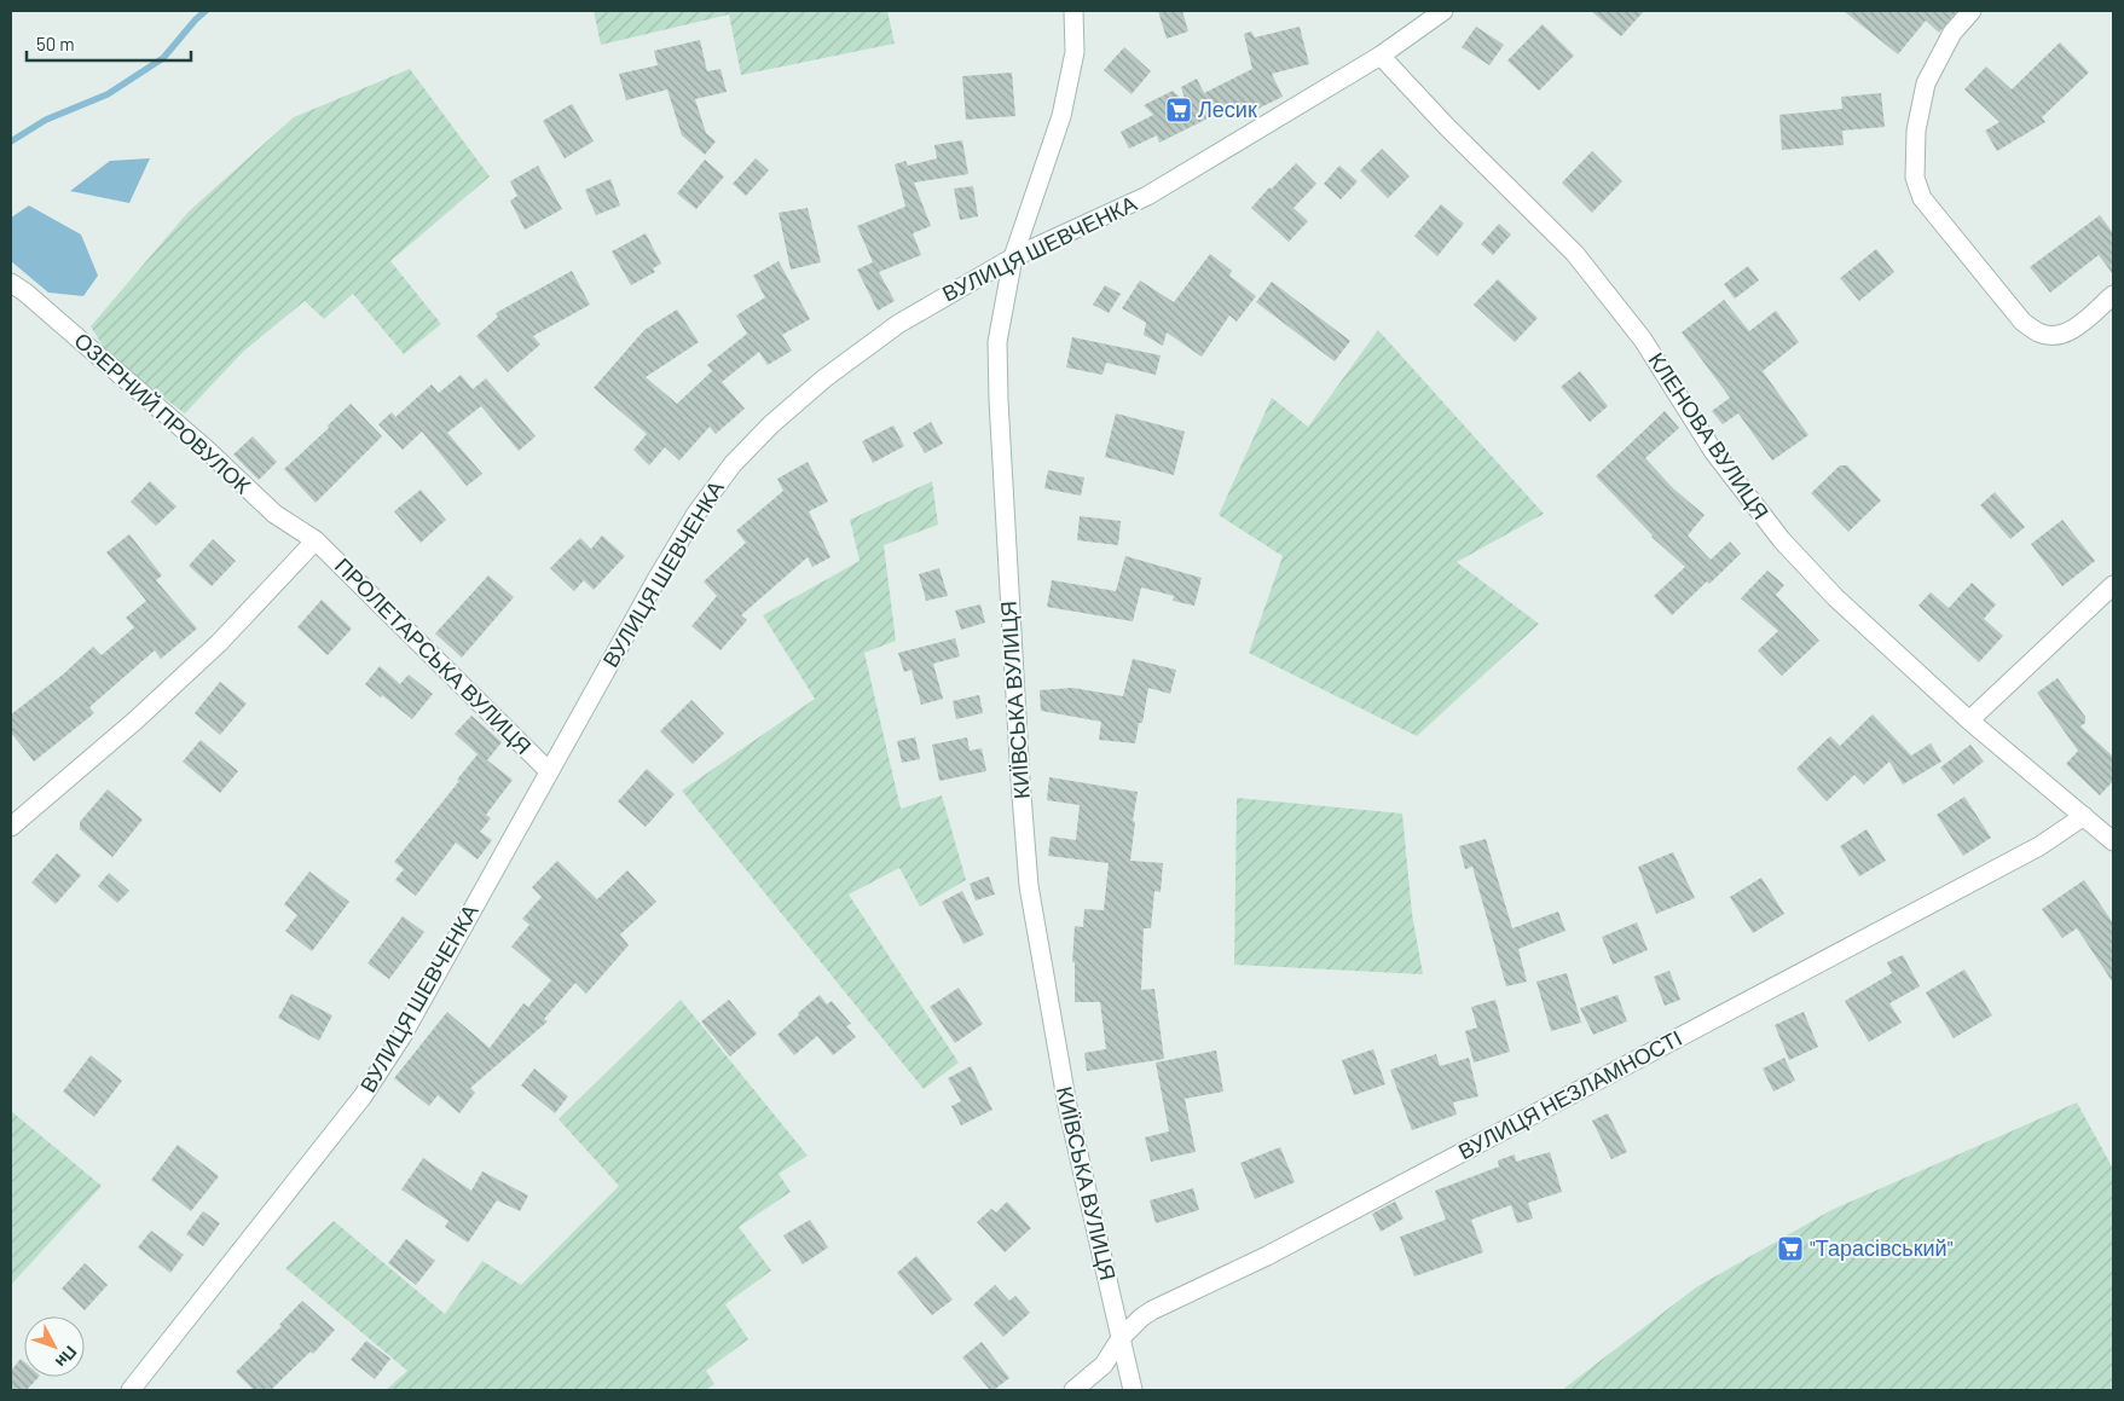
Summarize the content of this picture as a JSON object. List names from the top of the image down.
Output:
{
  "streets": {
    "street": [
      "ВУЛИЦЯ ШЕВЧЕНКА",
      "ОЗЕРНИЙ ПРОВУЛОК",
      "КЛЕНОВА ВУЛИЦЯ",
      "ПРОЛЕТАРСЬКА ВУЛИЦЯ",
      "КИЇВСЬКА ВУЛИЦЯ",
      "ВУЛИЦЯ НЕЗЛАМНОСТІ"
    ]
  },
  "crossings": [
    ["ВУЛИЦЯ ШЕВЧЕНКА", "КЛЕНОВА ВУЛИЦЯ"],
    ["ВУЛИЦЯ ШЕВЧЕНКА", "ПРОЛЕТАРСЬКА ВУЛИЦЯ"],
    ["ВУЛИЦЯ ШЕВЧЕНКА", "КИЇВСЬКА ВУЛИЦЯ"],
    ["ОЗЕРНИЙ ПРОВУЛОК", "ПРОЛЕТАРСЬКА ВУЛИЦЯ"],
    ["КЛЕНОВА ВУЛИЦЯ", "ВУЛИЦЯ НЕЗЛАМНОСТІ"],
    ["КИЇВСЬКА ВУЛИЦЯ", "ВУЛИЦЯ НЕЗЛАМНОСТІ"]
  ],
  "places": {
    "supermarket": ["Лесик", "\"Тарасівський\""]
  },
  "scale_bar": "50 m",
  "north": "bottom right"
}
